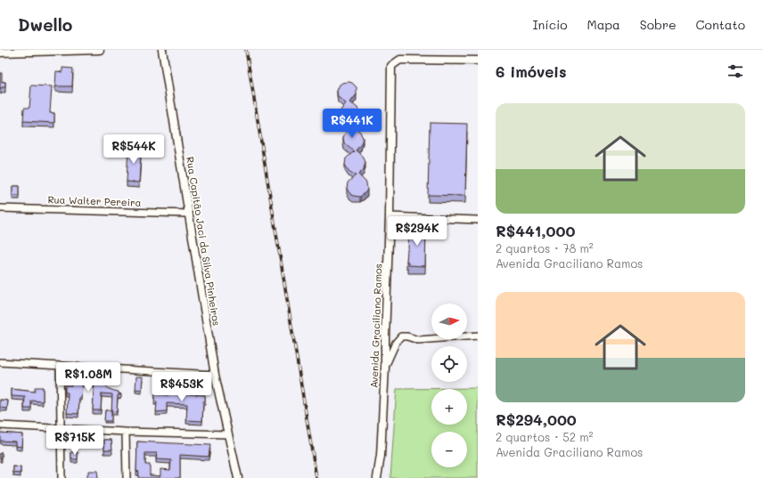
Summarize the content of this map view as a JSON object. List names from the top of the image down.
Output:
{
  "streets": {
    "street": ["Rua Walter Pereira", "Rua Capitão Jaci da Silva Pinheiros", "Avenida Graciliano Ramos"]
  },
  "crossings": [
    ["Rua Walter Pereira", "Rua Capitão Jaci da Silva Pinheiros"]
  ],
  "north": "right",
  "page": {
    "header": "Dwello",
    "nav": [
      "Início",
      "Mapa",
      "Sobre",
      "Contato"
    ],
    "heading": "6 imóveis",
    "list": [
      {
        "name": "R$441,000",
        "note": "2 quartos · 78 m² · Avenida Graciliano Ramos"
      },
      {
        "name": "R$294,000",
        "note": "2 quartos · 52 m² · Avenida Graciliano Ramos"
      }
    ],
    "price": [
      "R$441K",
      "R$544K",
      "R$294K",
      "R$1.08M",
      "R$453K",
      "R$715K"
    ],
    "map_buttons": ["+", "−"]
  }
}
